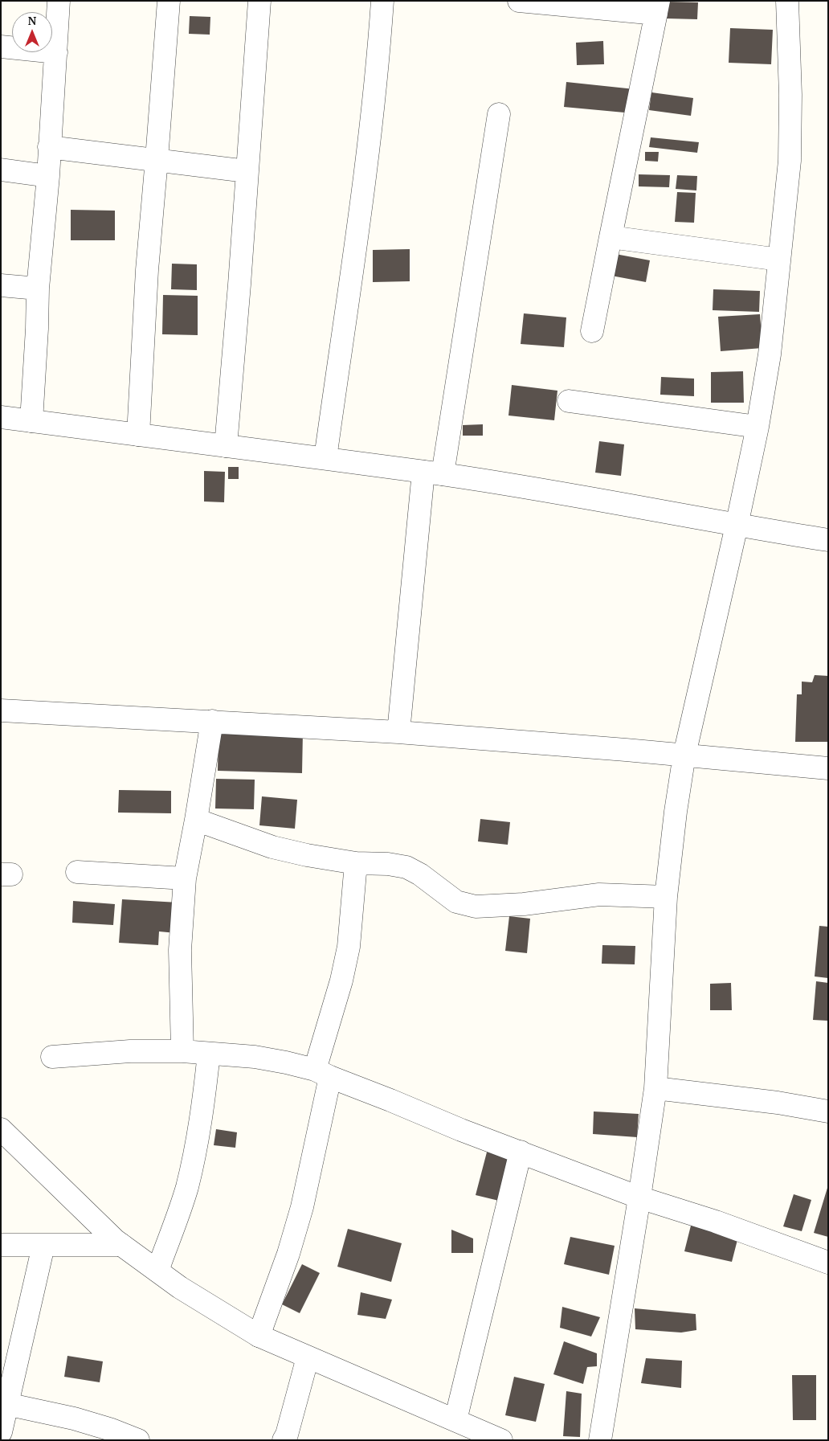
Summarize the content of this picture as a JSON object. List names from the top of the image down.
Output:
{
  "north": "top"
}
